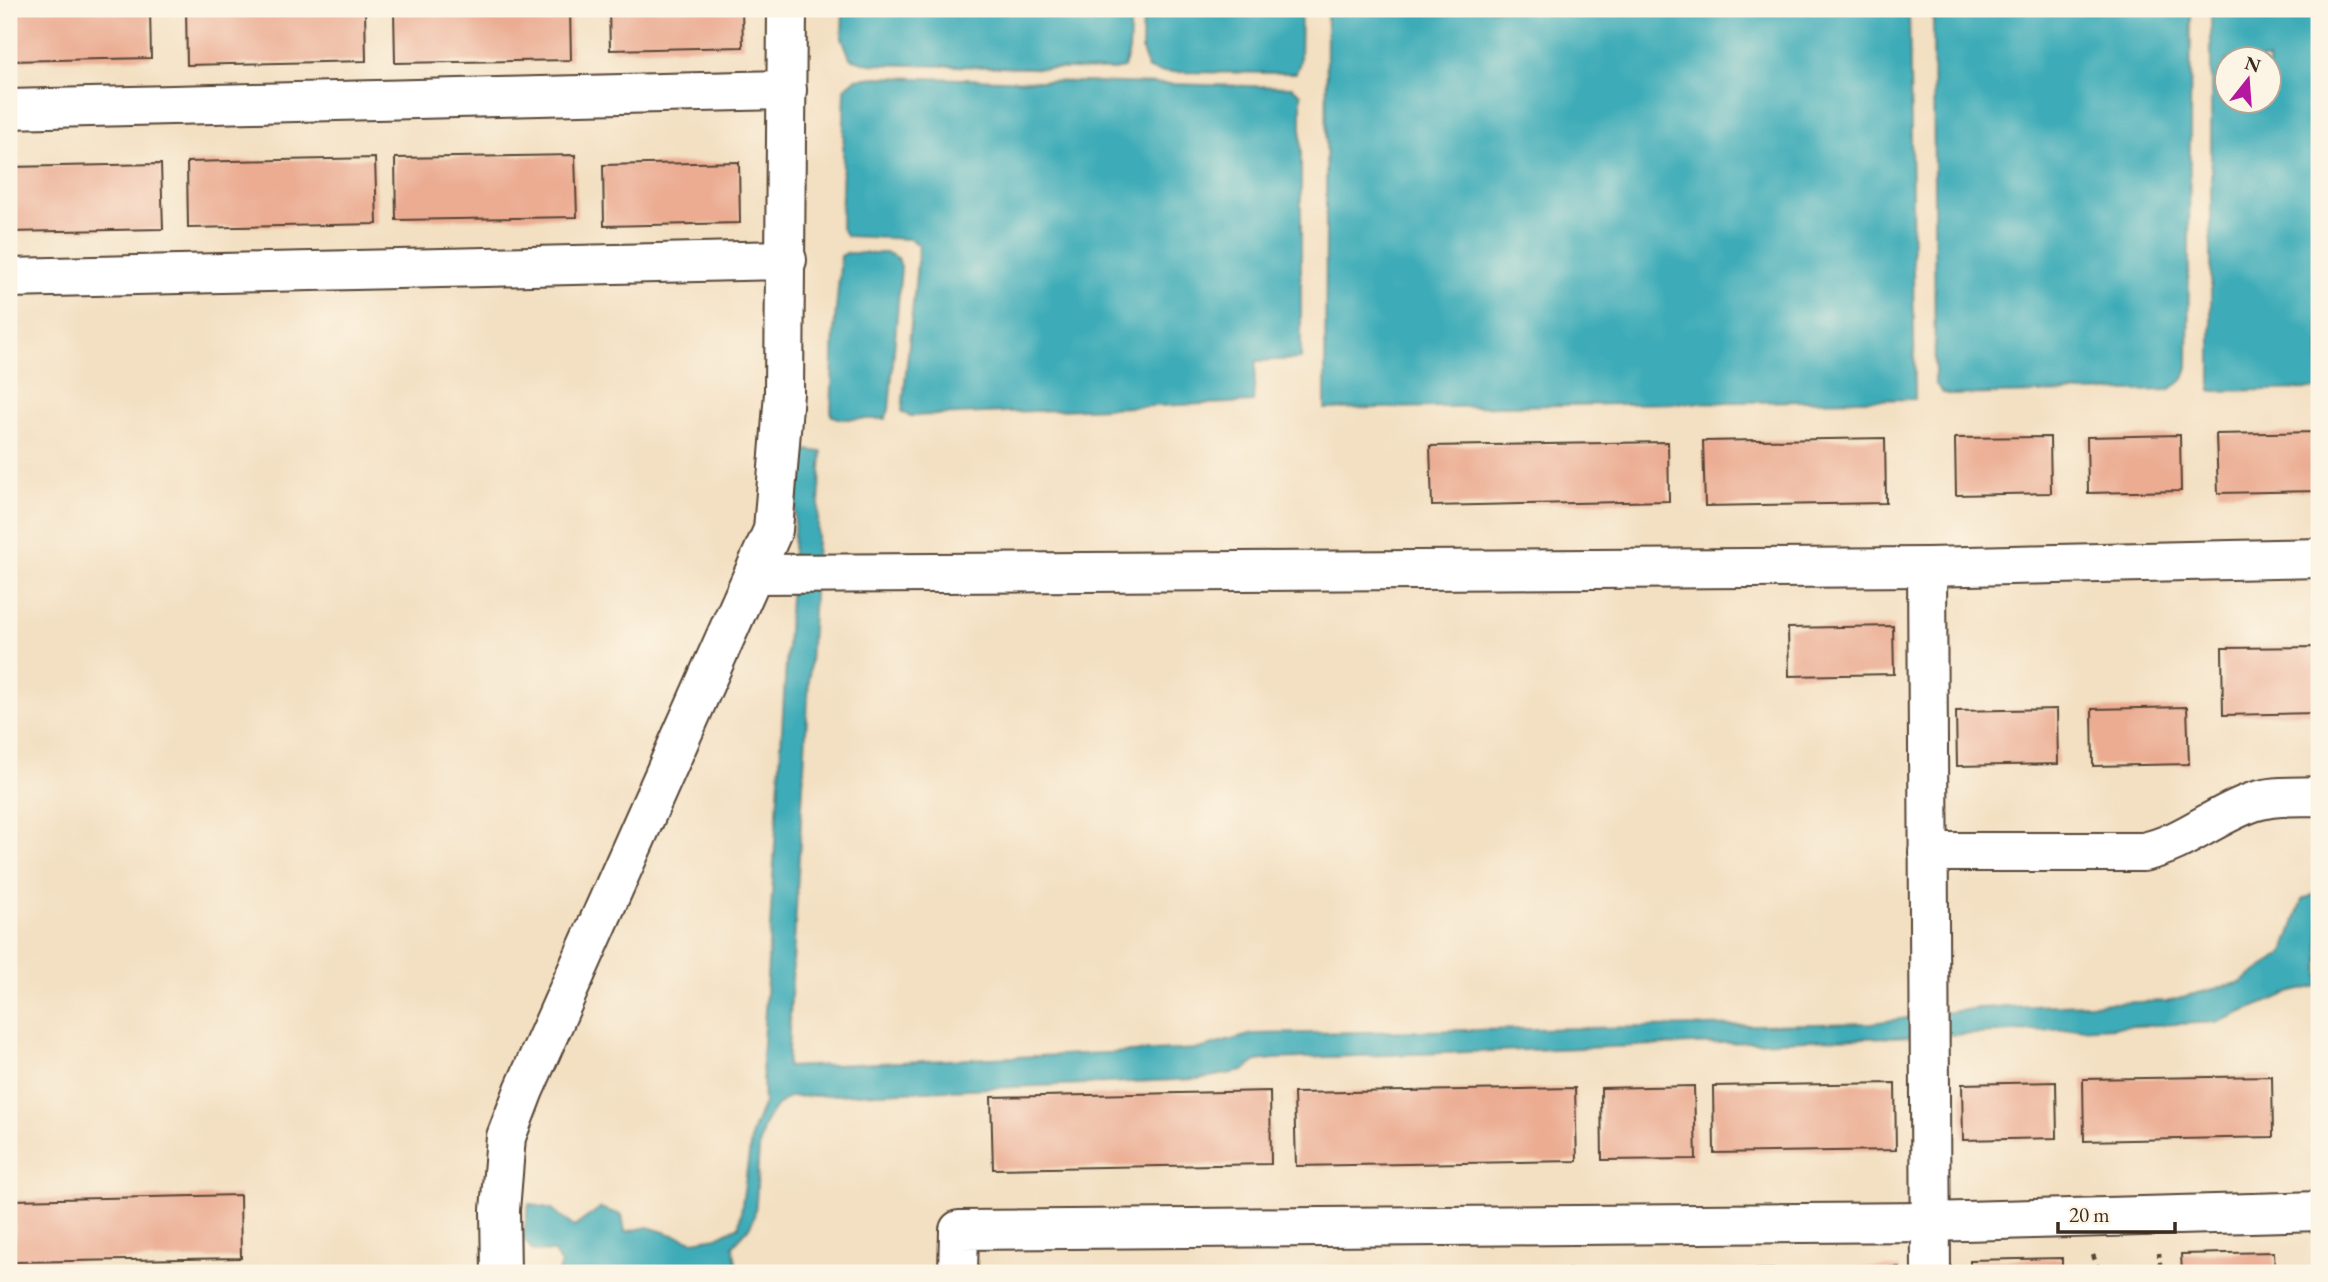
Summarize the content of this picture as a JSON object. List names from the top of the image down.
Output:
{
  "scale_bar": "20 m",
  "north": "top"
}
